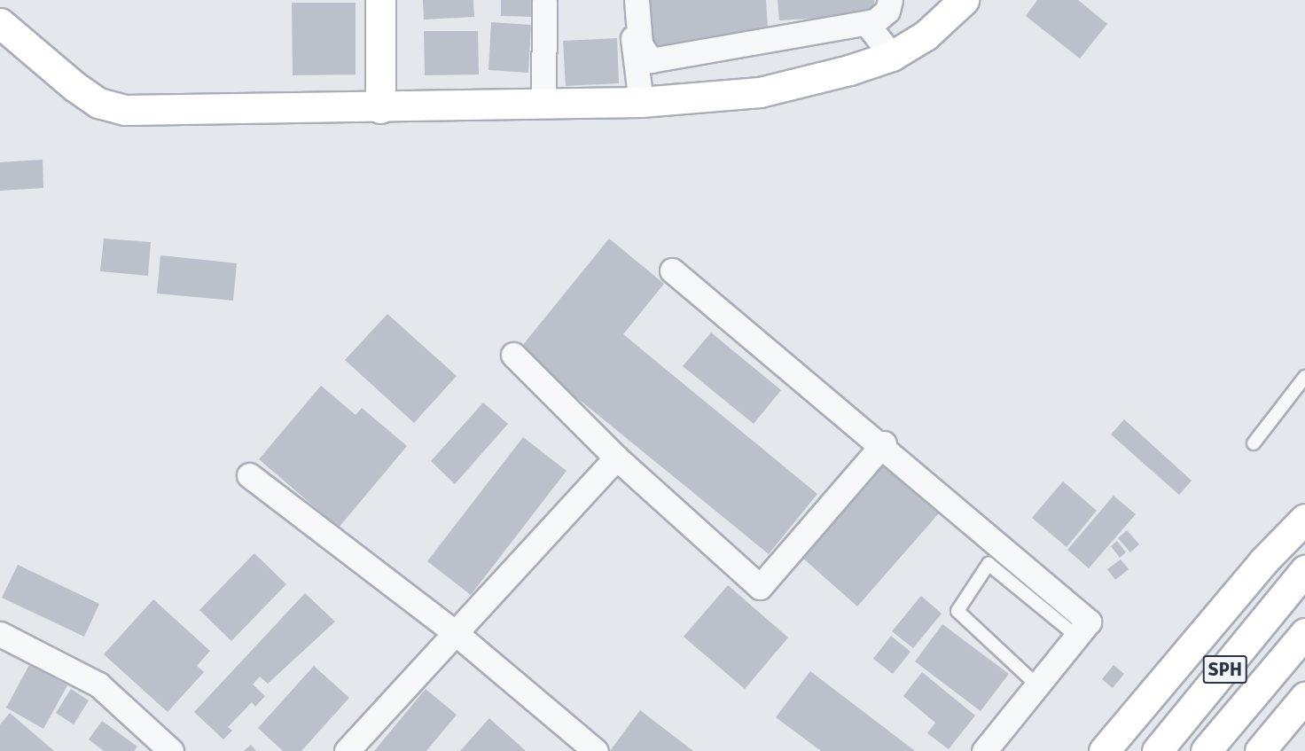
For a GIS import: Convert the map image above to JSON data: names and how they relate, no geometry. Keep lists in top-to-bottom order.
{
  "streets": {
    "main road": ["SPH"]
  }
}
